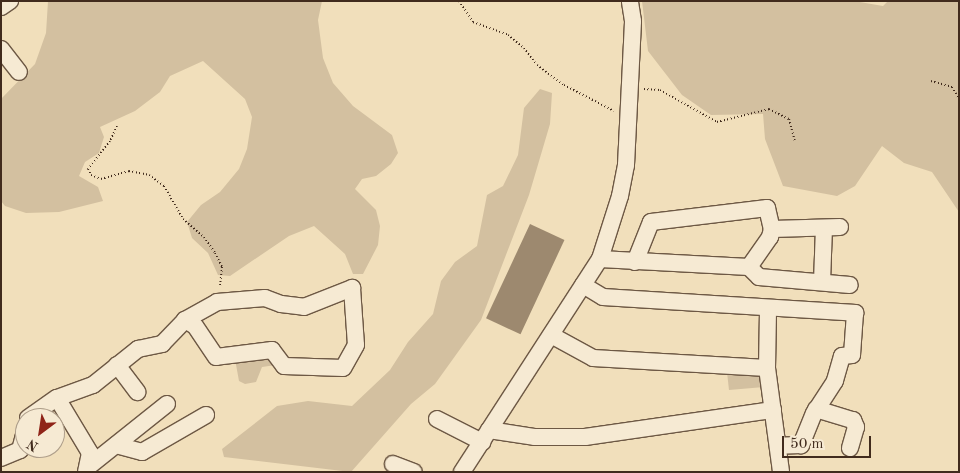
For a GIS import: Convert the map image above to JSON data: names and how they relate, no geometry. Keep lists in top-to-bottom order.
{
  "scale_bar": "50 m",
  "north": "bottom left"
}
